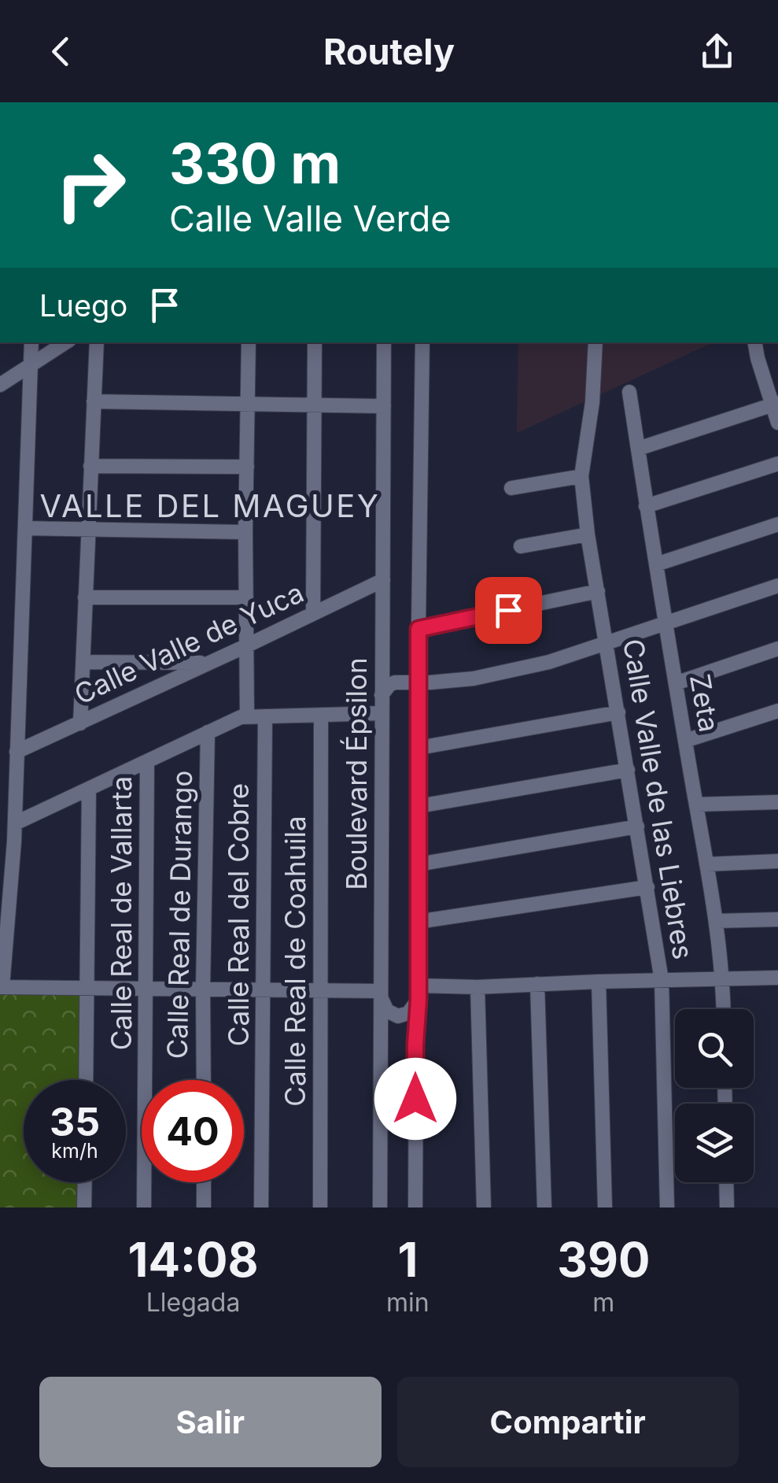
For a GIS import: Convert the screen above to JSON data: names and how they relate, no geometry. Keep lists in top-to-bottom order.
{
  "streets": {
    "street": [
      "Calle Valle de Yuca",
      "Zeta",
      "Boulevard Épsilon",
      "Calle Valle de las Liebres",
      "Calle Real de Vallarta",
      "Calle Real de Durango",
      "Calle Real del Cobre",
      "Calle Real de Coahuila"
    ]
  },
  "crossings": [
    ["Calle Valle de Yuca", "Boulevard Épsilon"]
  ],
  "districts": ["VALLE DEL MAGUEY"],
  "page": {
    "header": "Routely",
    "turn": ["330 m", "Calle Valle Verde"],
    "then": "Luego",
    "speed": "35 km/h",
    "limit": "40",
    "eta": [
      "14:08",
      "Llegada",
      "1",
      "min",
      "390",
      "m"
    ],
    "buttons": ["Salir", "Compartir"]
  }
}
